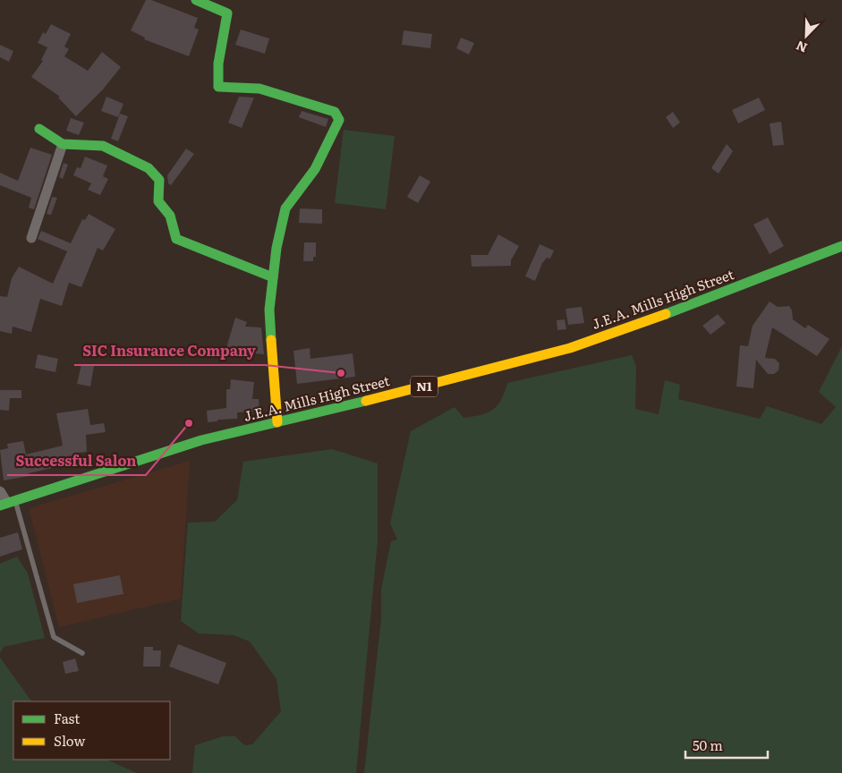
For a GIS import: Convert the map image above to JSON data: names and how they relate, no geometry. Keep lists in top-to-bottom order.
{
  "streets": {
    "main road": ["J.E.A. Mills High Street", "N1"]
  },
  "places": ["SIC Insurance Company", "Successful Salon"],
  "legend": ["Fast", "Slow"],
  "scale_bar": "50 m",
  "north": "bottom left"
}
